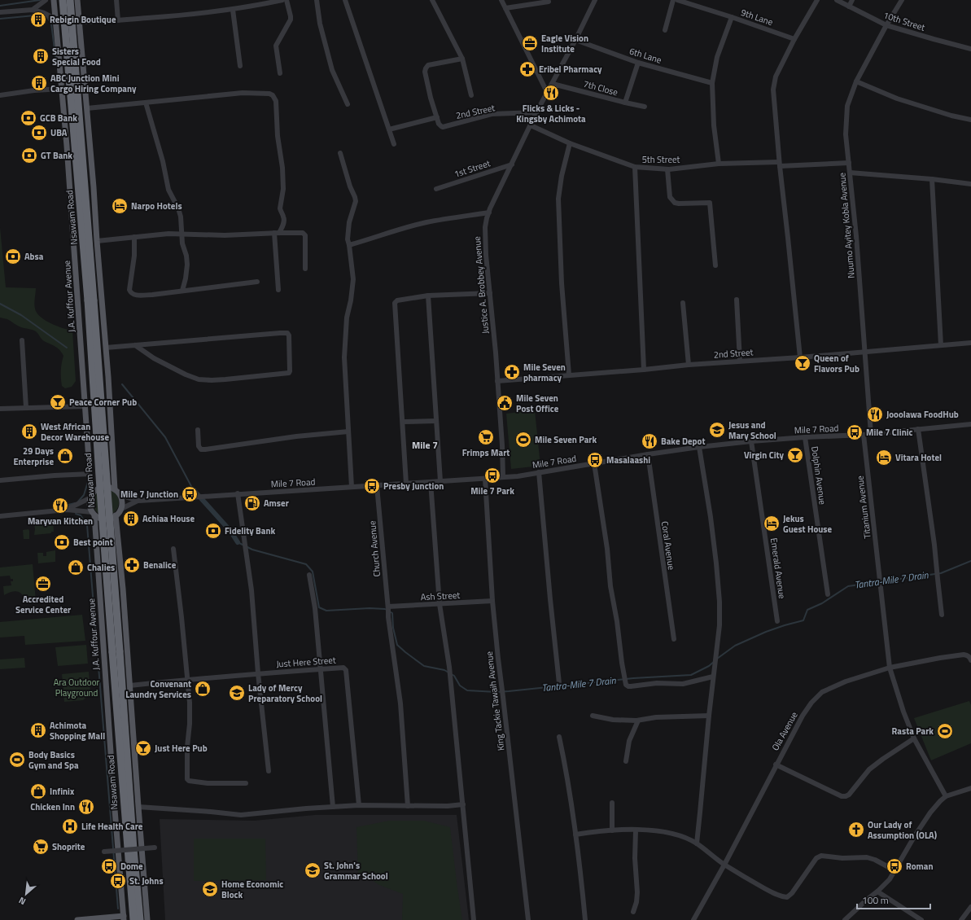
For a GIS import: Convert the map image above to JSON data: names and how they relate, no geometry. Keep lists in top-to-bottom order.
{
  "streets": {
    "highway": ["Nsawam Road"],
    "main road": ["J.A. Kuffour Avenue"],
    "street": [
      "9th Lane",
      "10th Street",
      "6th Lane",
      "7th Close",
      "2nd Street",
      "5th Street",
      "1st Street",
      "Nuumo Ayitey Kobla Avenue",
      "Justice A. Brobbey Avenue",
      "Mile 7 Road",
      "Dolphin Avenue",
      "Titanium Avenue",
      "Coral Avenue",
      "Church Avenue",
      "Emerald Avenue",
      "Ash Street",
      "Just Here Street",
      "King Tackie Tawaih Avenue",
      "Ola Avenue"
    ]
  },
  "crossings": [
    ["10th Street", "Nuumo Ayitey Kobla Avenue"],
    ["6th Lane", "Justice A. Brobbey Avenue"],
    ["7th Close", "Justice A. Brobbey Avenue"],
    ["2nd Street", "Nuumo Ayitey Kobla Avenue"],
    ["2nd Street", "Justice A. Brobbey Avenue"],
    ["5th Street", "Nuumo Ayitey Kobla Avenue"],
    ["5th Street", "Justice A. Brobbey Avenue"],
    ["1st Street", "Justice A. Brobbey Avenue"],
    ["Nuumo Ayitey Kobla Avenue", "Mile 7 Road"],
    ["Justice A. Brobbey Avenue", "Mile 7 Road"],
    ["Mile 7 Road", "Dolphin Avenue"],
    ["Mile 7 Road", "Titanium Avenue"],
    ["Mile 7 Road", "Coral Avenue"],
    ["Mile 7 Road", "Church Avenue"],
    ["Mile 7 Road", "Emerald Avenue"],
    ["Mile 7 Road", "King Tackie Tawaih Avenue"],
    ["Titanium Avenue", "Ola Avenue"],
    ["Church Avenue", "Ash Street"],
    ["Ash Street", "King Tackie Tawaih Avenue"]
  ],
  "districts": ["Mile 7"],
  "water": ["Tantra-Mile 7 Drain"],
  "parks": ["Ara Outdoor Playground"],
  "places": {
    "building": [
      "Rebigin Boutique",
      "Sisters Special Food",
      "ABC Junction Mini Cargo Hiring Company",
      "West African Decor Warehouse",
      "Achiaa House",
      "Achimota Shopping Mall"
    ],
    "office": ["Eagle Vision Institute", "Accredited Service Center"],
    "pharmacy": ["Eribel Pharmacy", "Mile Seven pharmacy", "Benalice"],
    "restaurant": [
      "Flicks & Licks - Kingsby Achimota",
      "Jooolawa FoodHub",
      "Bake Depot",
      "Maryvan Kitchen",
      "Chicken Inn"
    ],
    "bank": [
      "GCB Bank",
      "UBA",
      "GT Bank",
      "Absa",
      "Fidelity Bank",
      "Best point"
    ],
    "hotel": ["Narpo Hotels", "Vitara Hotel", "Jekus Guest House"],
    "bar": [
      "Queen of Flavors Pub",
      "Peace Corner Pub",
      "Virgin City",
      "Just Here Pub"
    ],
    "public building": ["Mile Seven Post Office"],
    "school or university": [
      "Jesus and Mary School",
      "Lady of Mercy Preparatory School",
      "St. John's Grammar School",
      "Home Economic Block"
    ],
    "bus stop": [
      "Mile 7 Clinic",
      "Masalaashi",
      "Mile 7 Park",
      "Presby Junction",
      "Mile 7 Junction",
      "Dome",
      "Roman",
      "St. Johns"
    ],
    "supermarket": ["Frimps Mart", "Shoprite"],
    "sports": ["Mile Seven Park", "Rasta Park", "Body Basics Gym and Spa"],
    "shop": [
      "29 Days Enterprise",
      "Chalies",
      "Convenant Laundry Services",
      "Infinix"
    ],
    "fuel station": ["Amser"],
    "hospital": ["Life Health Care"],
    "church": ["Our Lady of Assumption (OLA)"]
  },
  "scale_bar": "100 m",
  "north": "bottom left"
}
